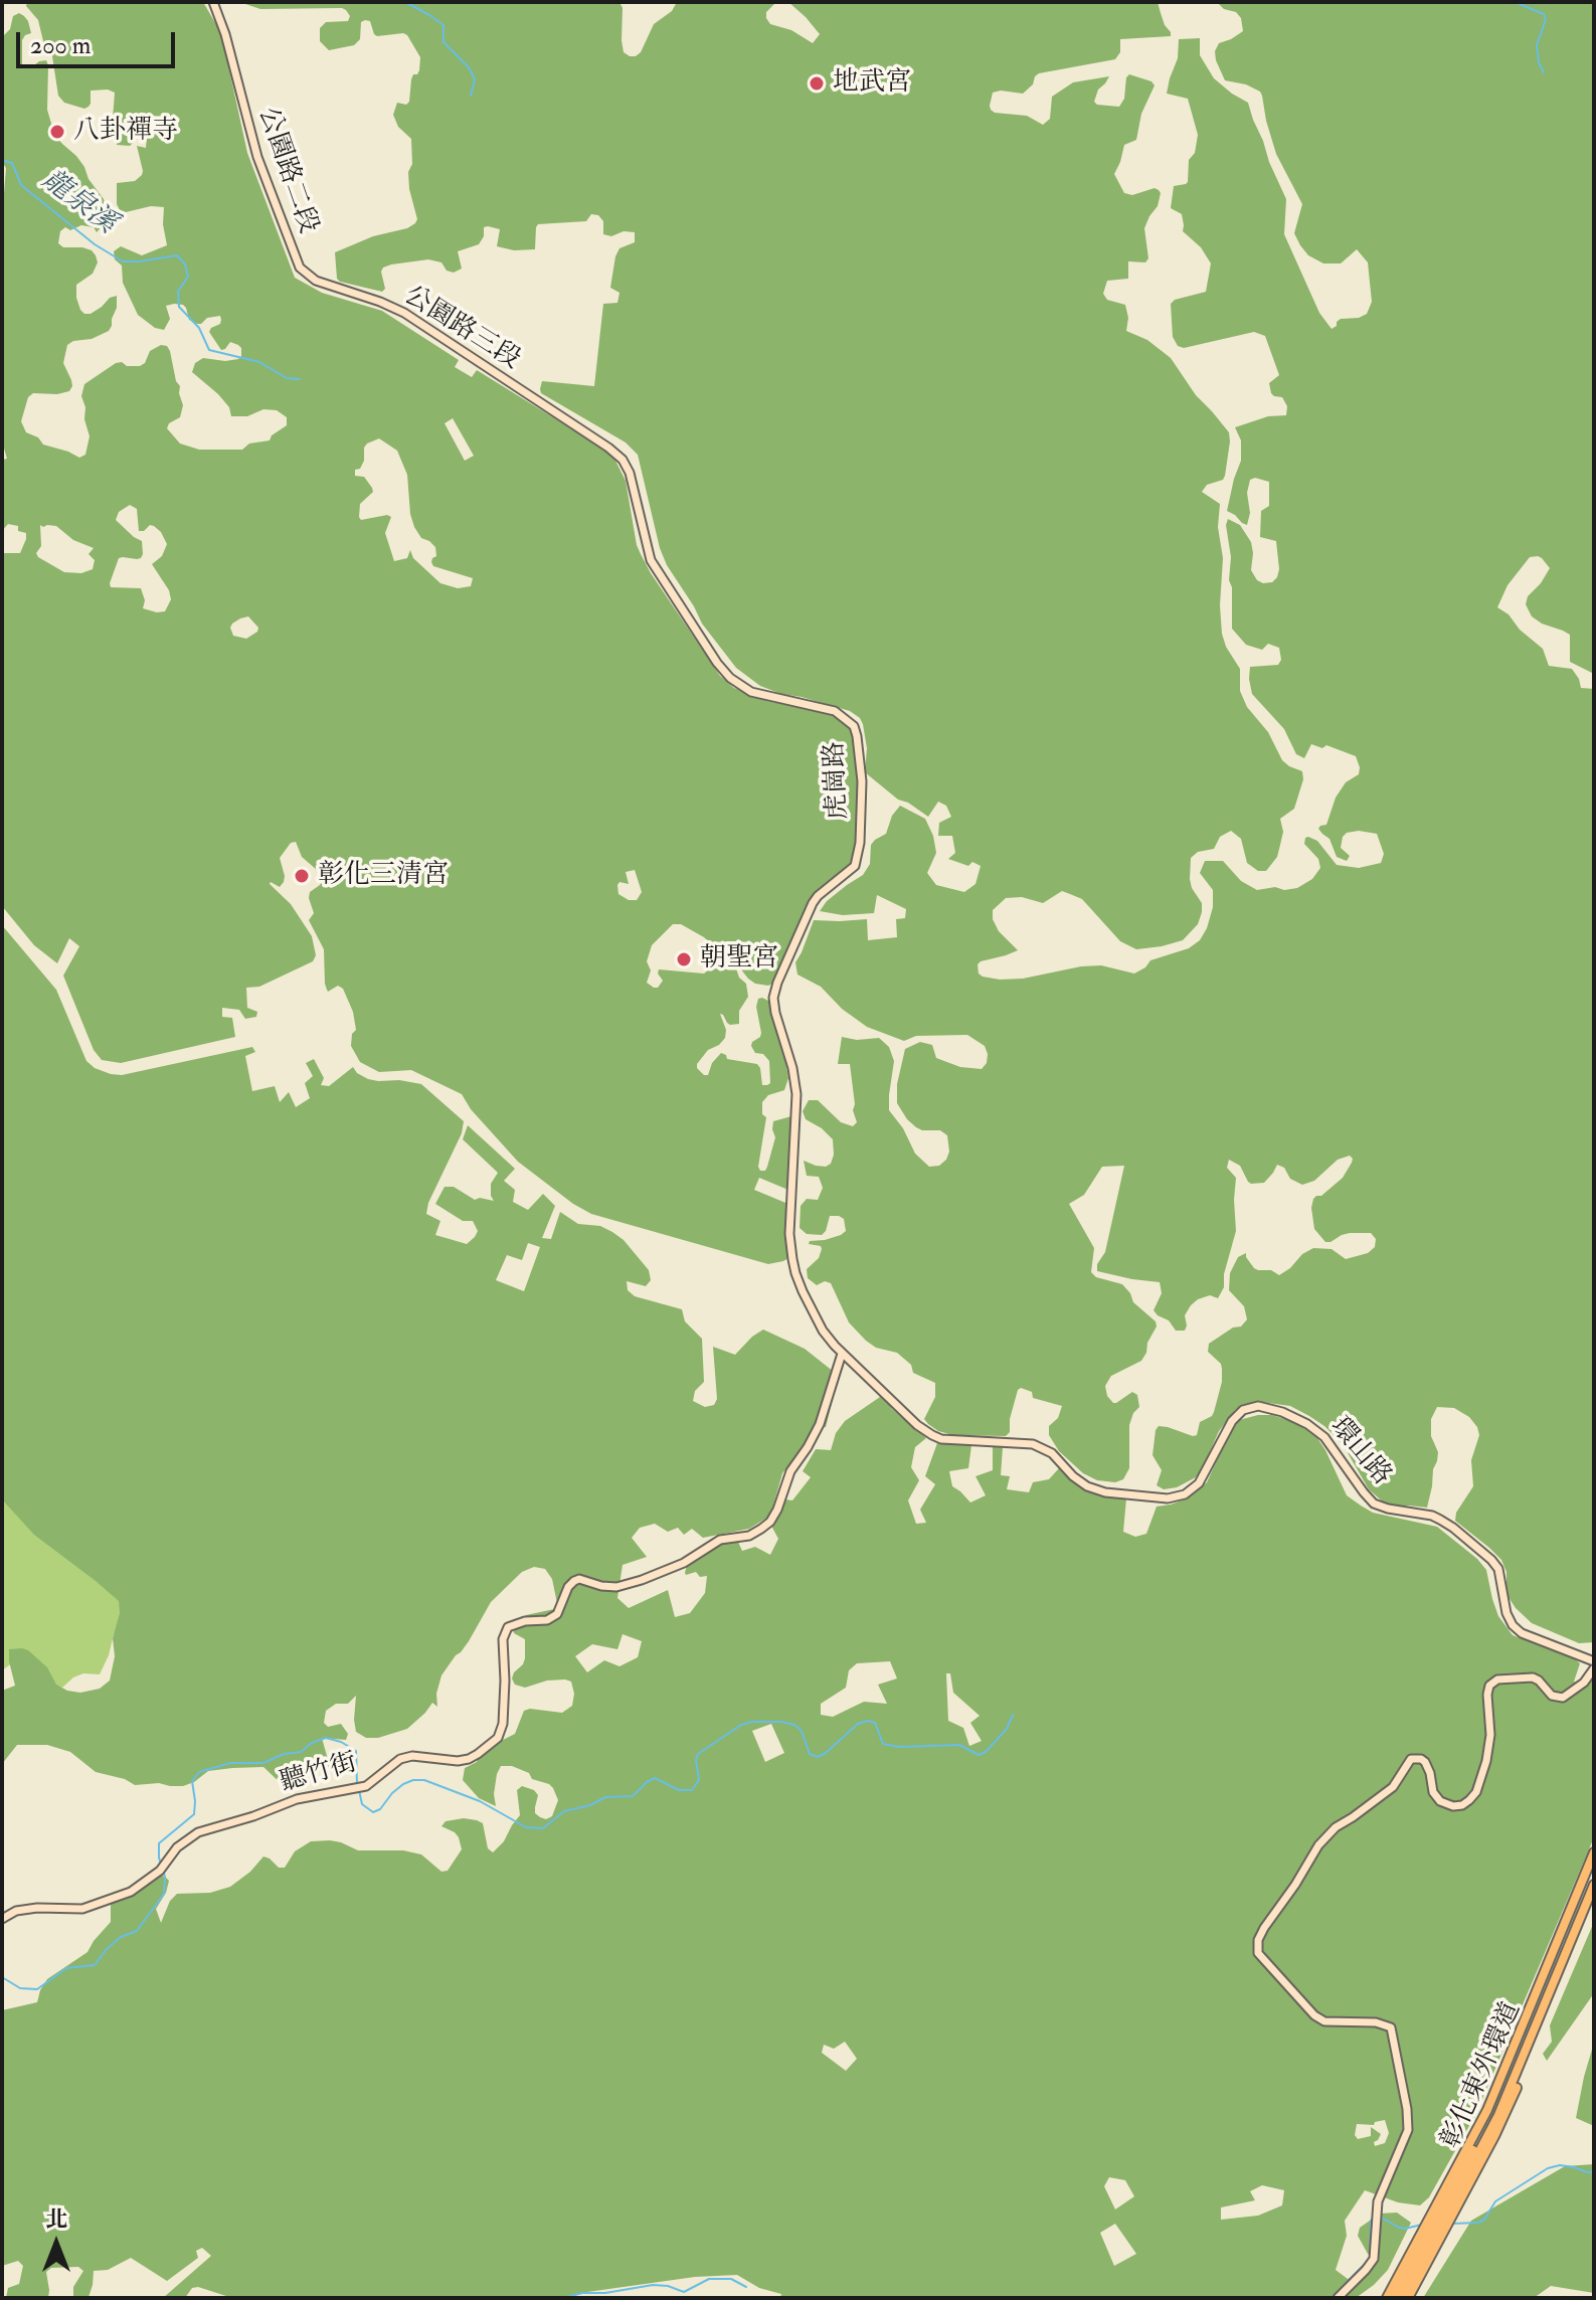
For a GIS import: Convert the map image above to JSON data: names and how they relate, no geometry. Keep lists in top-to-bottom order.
{
  "streets": {
    "main road": [
      "公園路二段",
      "公園路三段",
      "虎崗路",
      "環山路",
      "聽竹街",
      "彰化東外環道"
    ]
  },
  "crossings": [
    ["公園路二段", "公園路三段"],
    ["公園路三段", "虎崗路"],
    ["虎崗路", "環山路"],
    ["環山路", "聽竹街"]
  ],
  "water": ["龍泉溪"],
  "places": [
    "地武宮",
    "八卦禪寺",
    "彰化三清宮",
    "朝聖宮"
  ],
  "scale_bar": "200 m",
  "north": "top"
}
